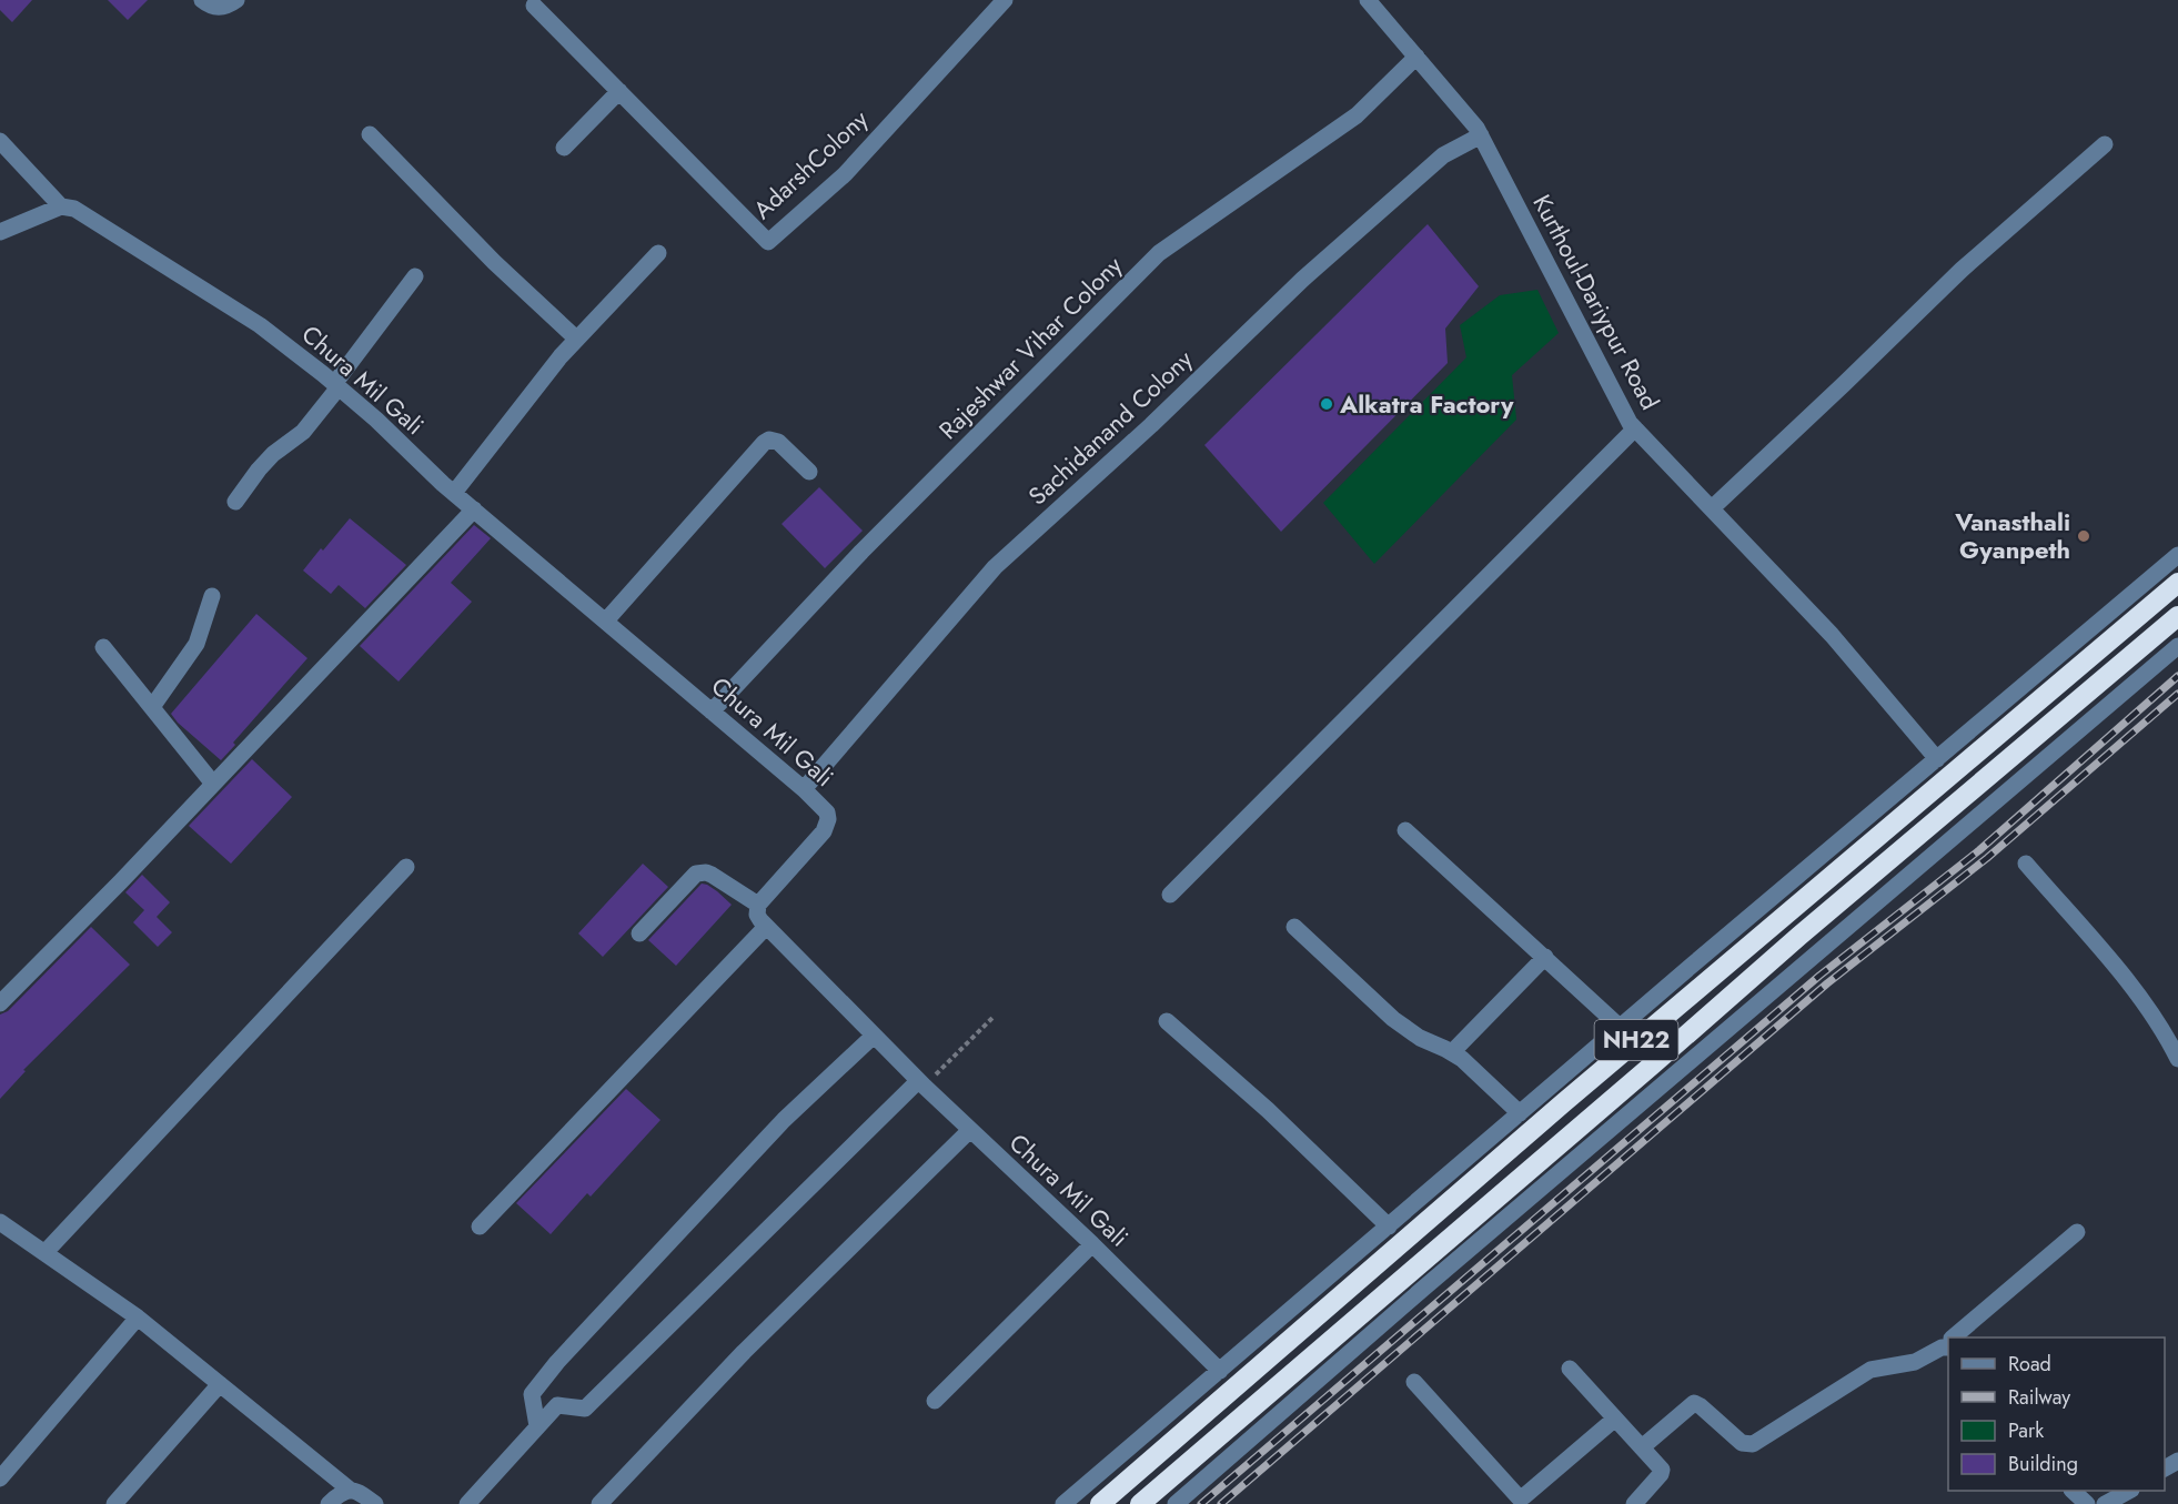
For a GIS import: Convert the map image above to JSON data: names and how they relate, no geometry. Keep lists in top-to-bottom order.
{
  "streets": {
    "highway": ["NH22"],
    "street": [
      "AdarshColony",
      "Kurthoul-Dariypur Road",
      "Rajeshwar Vihar Colony",
      "Chura Mil Gali",
      "Sachidanand Colony"
    ]
  },
  "crossings": [
    ["Kurthoul-Dariypur Road", "Rajeshwar Vihar Colony"],
    ["Kurthoul-Dariypur Road", "Sachidanand Colony"],
    ["Rajeshwar Vihar Colony", "Chura Mil Gali"],
    ["Chura Mil Gali", "Sachidanand Colony"]
  ],
  "places": ["Alkatra Factory", "Vanasthali Gyanpeth"],
  "legend": [
    "Road",
    "Railway",
    "Park",
    "Building"
  ]
}
